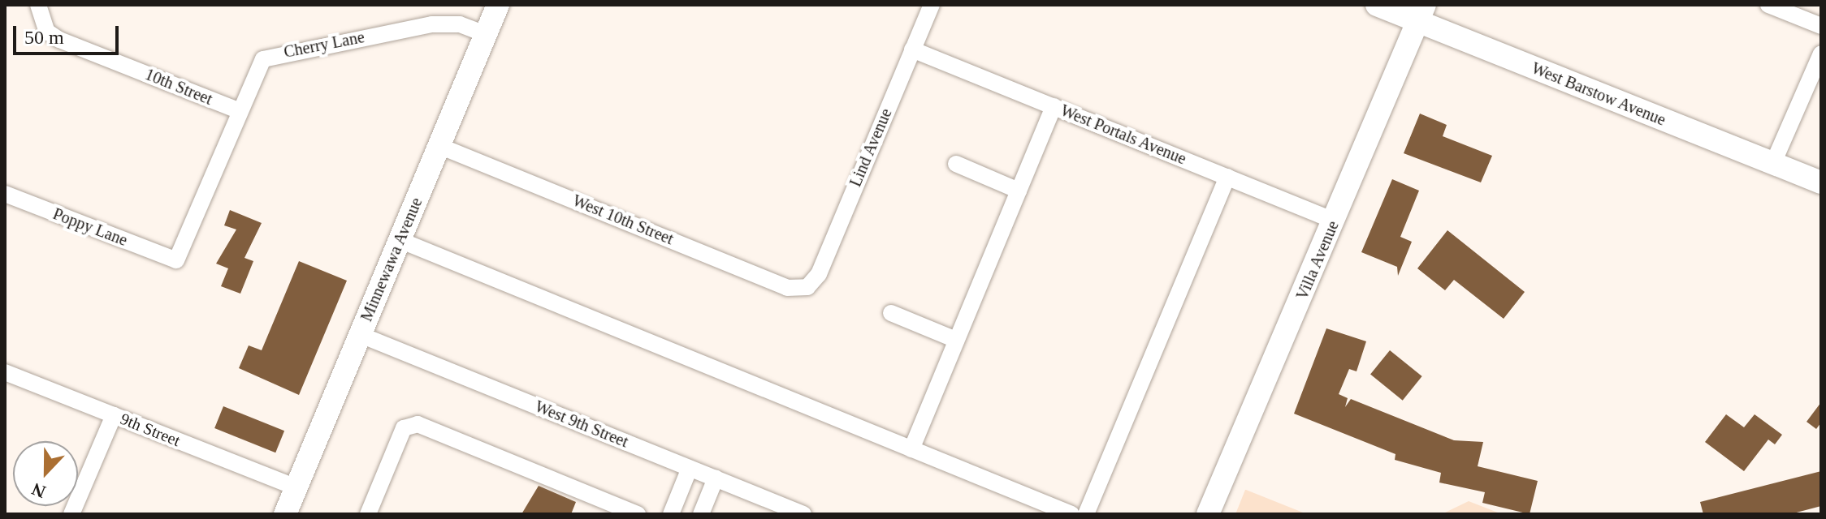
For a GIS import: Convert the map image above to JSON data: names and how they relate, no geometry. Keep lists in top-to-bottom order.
{
  "streets": {
    "main road": ["West Barstow Avenue", "Minnewawa Avenue", "Villa Avenue"],
    "street": [
      "Cherry Lane",
      "10th Street",
      "West Portals Avenue",
      "Lind Avenue",
      "West 10th Street",
      "Poppy Lane",
      "West 9th Street",
      "9th Street"
    ]
  },
  "crossings": [
    ["Cherry Lane", "10th Street"],
    ["Cherry Lane", "Poppy Lane"],
    ["Cherry Lane", "Minnewawa Avenue"],
    ["West Barstow Avenue", "Villa Avenue"],
    ["West Portals Avenue", "Lind Avenue"],
    ["West Portals Avenue", "Villa Avenue"],
    ["Lind Avenue", "West 10th Street"],
    ["West 10th Street", "Minnewawa Avenue"],
    ["Minnewawa Avenue", "West 9th Street"],
    ["Minnewawa Avenue", "9th Street"]
  ],
  "scale_bar": "50 m",
  "north": "bottom"
}
